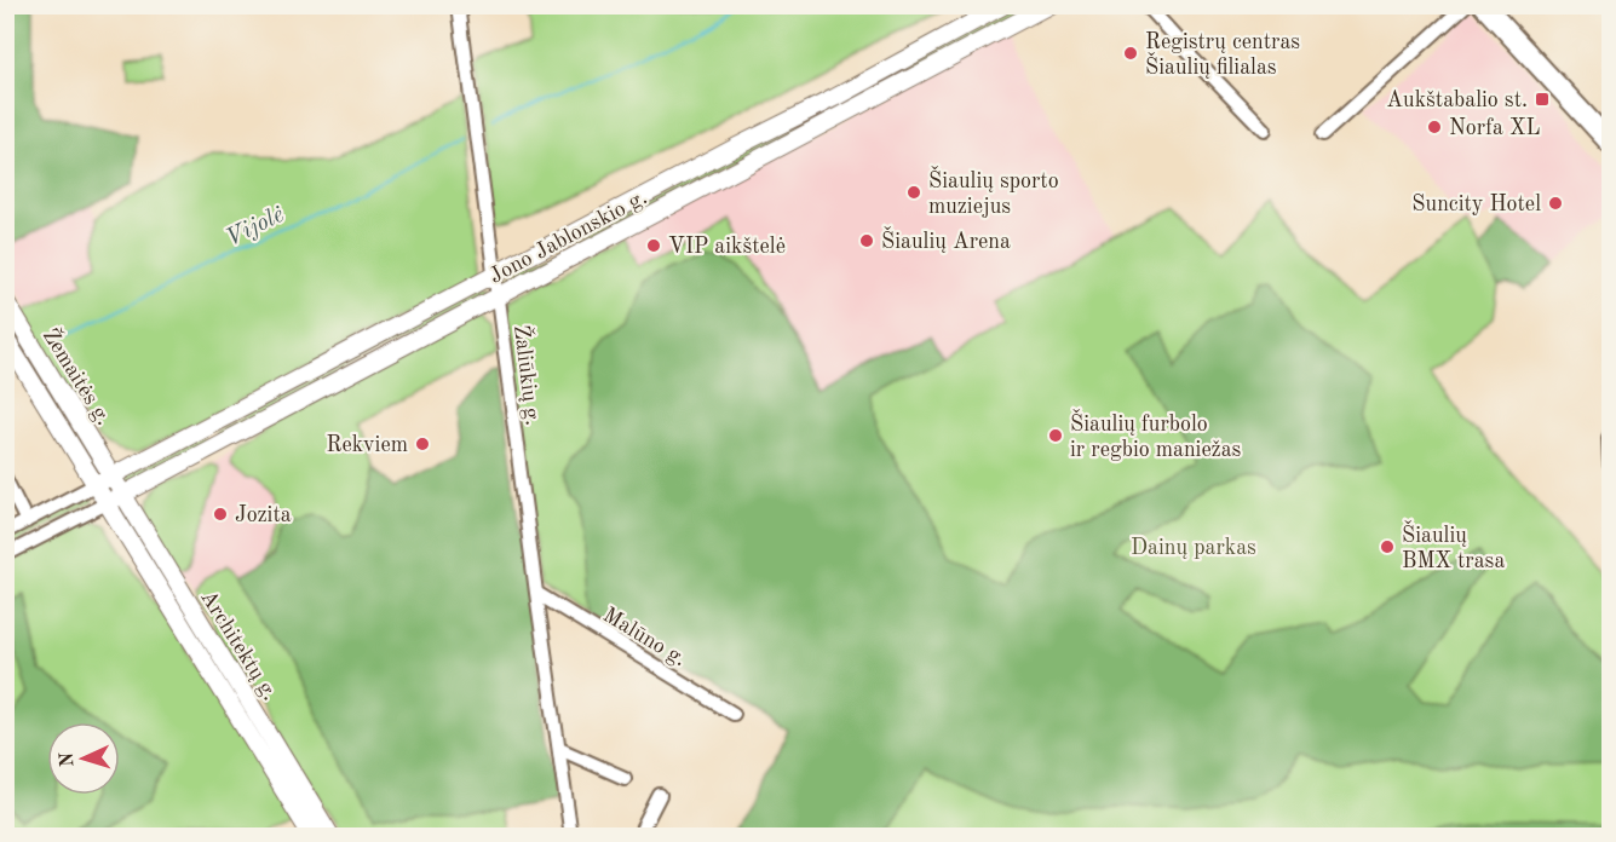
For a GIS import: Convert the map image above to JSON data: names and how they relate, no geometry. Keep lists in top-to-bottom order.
{
  "streets": {
    "main road": ["Jono Jablonskio g.", "Žemaitės g.", "Architektų g."],
    "street": ["Žaliūkių g.", "Malūno g."]
  },
  "crossings": [
    ["Jono Jablonskio g.", "Žaliūkių g."],
    ["Jono Jablonskio g.", "Žemaitės g."],
    ["Jono Jablonskio g.", "Architektų g."],
    ["Žaliūkių g.", "Malūno g."],
    ["Žemaitės g.", "Architektų g."]
  ],
  "water": ["Vijolė"],
  "parks": ["Dainų parkas"],
  "places": {
    "other": [
      "Registrų centras Šiaulių filialas",
      "Norfa XL",
      "Šiaulių sporto muziejus",
      "Suncity Hotel",
      "Šiaulių Arena",
      "VIP aikštelė",
      "Šiaulių furbolo ir regbio maniežas",
      "Rekviem",
      "Jozita",
      "Šiaulių BMX trasa"
    ],
    "transit": ["Aukštabalio st."]
  },
  "north": "left"
}
